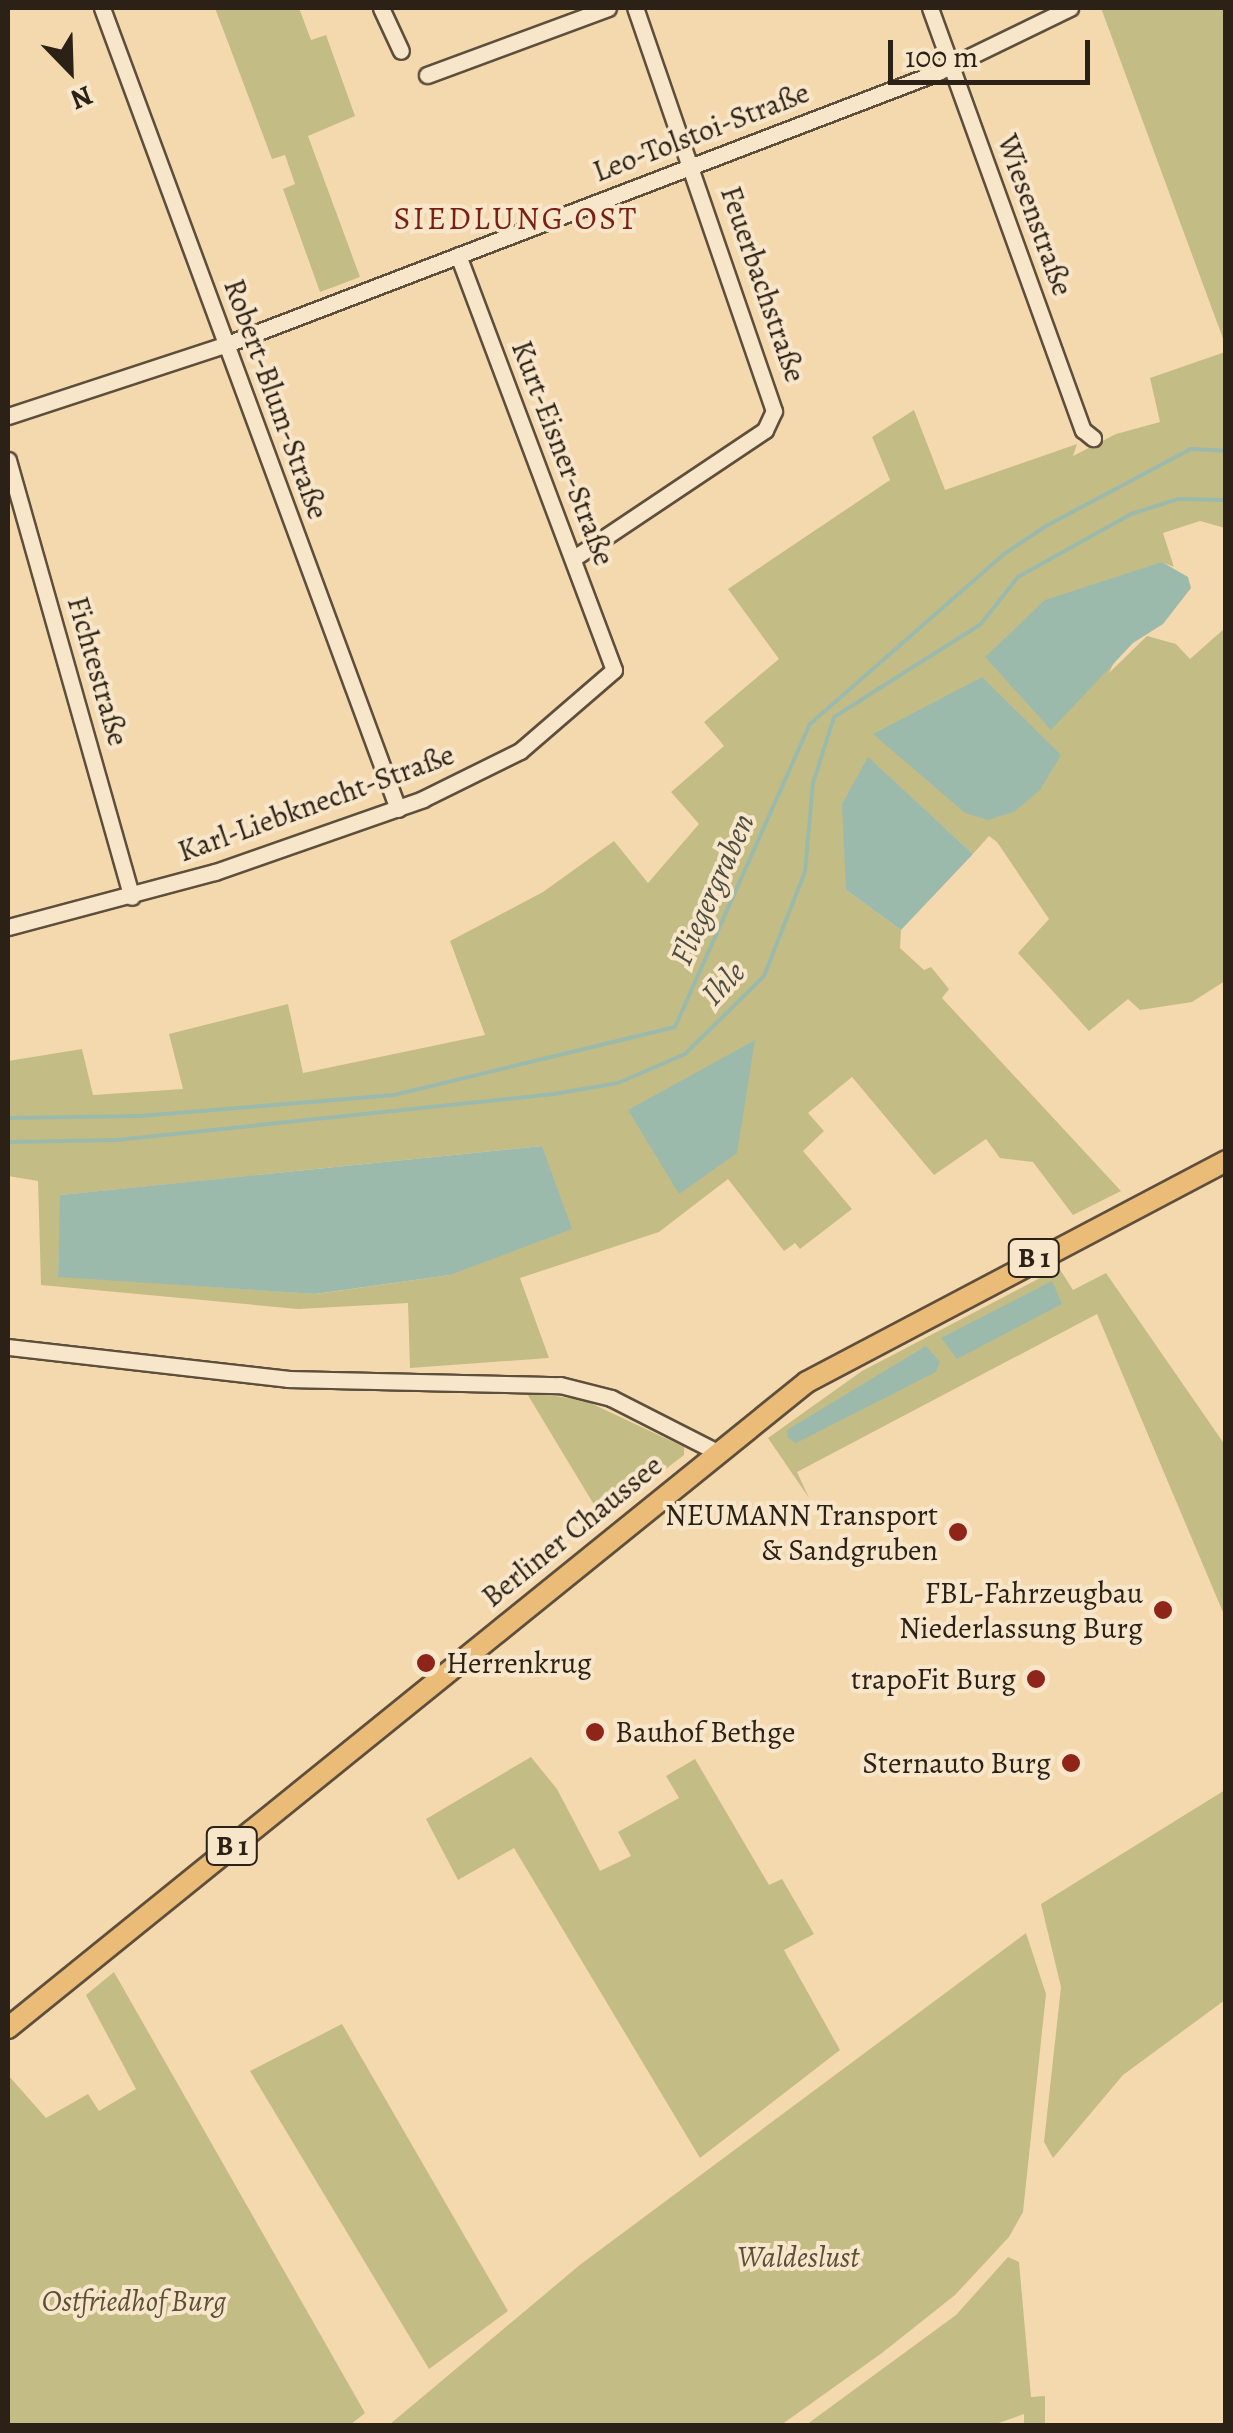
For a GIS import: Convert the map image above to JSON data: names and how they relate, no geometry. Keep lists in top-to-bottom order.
{
  "streets": {
    "main road": ["B 1", "Berliner Chaussee"],
    "street": [
      "Leo-Tolstoi-Straße",
      "Wiesenstraße",
      "Feuerbachstraße",
      "Robert-Blum-Straße",
      "Kurt-Eisner-Straße",
      "Fichtestraße",
      "Karl-Liebknecht-Straße"
    ]
  },
  "crossings": [
    ["Leo-Tolstoi-Straße", "Wiesenstraße"],
    ["Leo-Tolstoi-Straße", "Feuerbachstraße"],
    ["Leo-Tolstoi-Straße", "Robert-Blum-Straße"],
    ["Leo-Tolstoi-Straße", "Kurt-Eisner-Straße"],
    ["Feuerbachstraße", "Kurt-Eisner-Straße"],
    ["Robert-Blum-Straße", "Karl-Liebknecht-Straße"],
    ["Kurt-Eisner-Straße", "Karl-Liebknecht-Straße"],
    ["Fichtestraße", "Karl-Liebknecht-Straße"]
  ],
  "districts": ["SIEDLUNG OST"],
  "water": ["Fliegergraben", "Ihle"],
  "parks": ["Waldeslust", "Ostfriedhof Burg"],
  "places": [
    "NEUMANN Transport & Sandgruben",
    "FBL-Fahrzeugbau Niederlassung Burg",
    "Herrenkrug",
    "trapoFit Burg",
    "Bauhof Bethge",
    "Sternauto Burg"
  ],
  "scale_bar": "100 m",
  "north": "bottom right"
}
